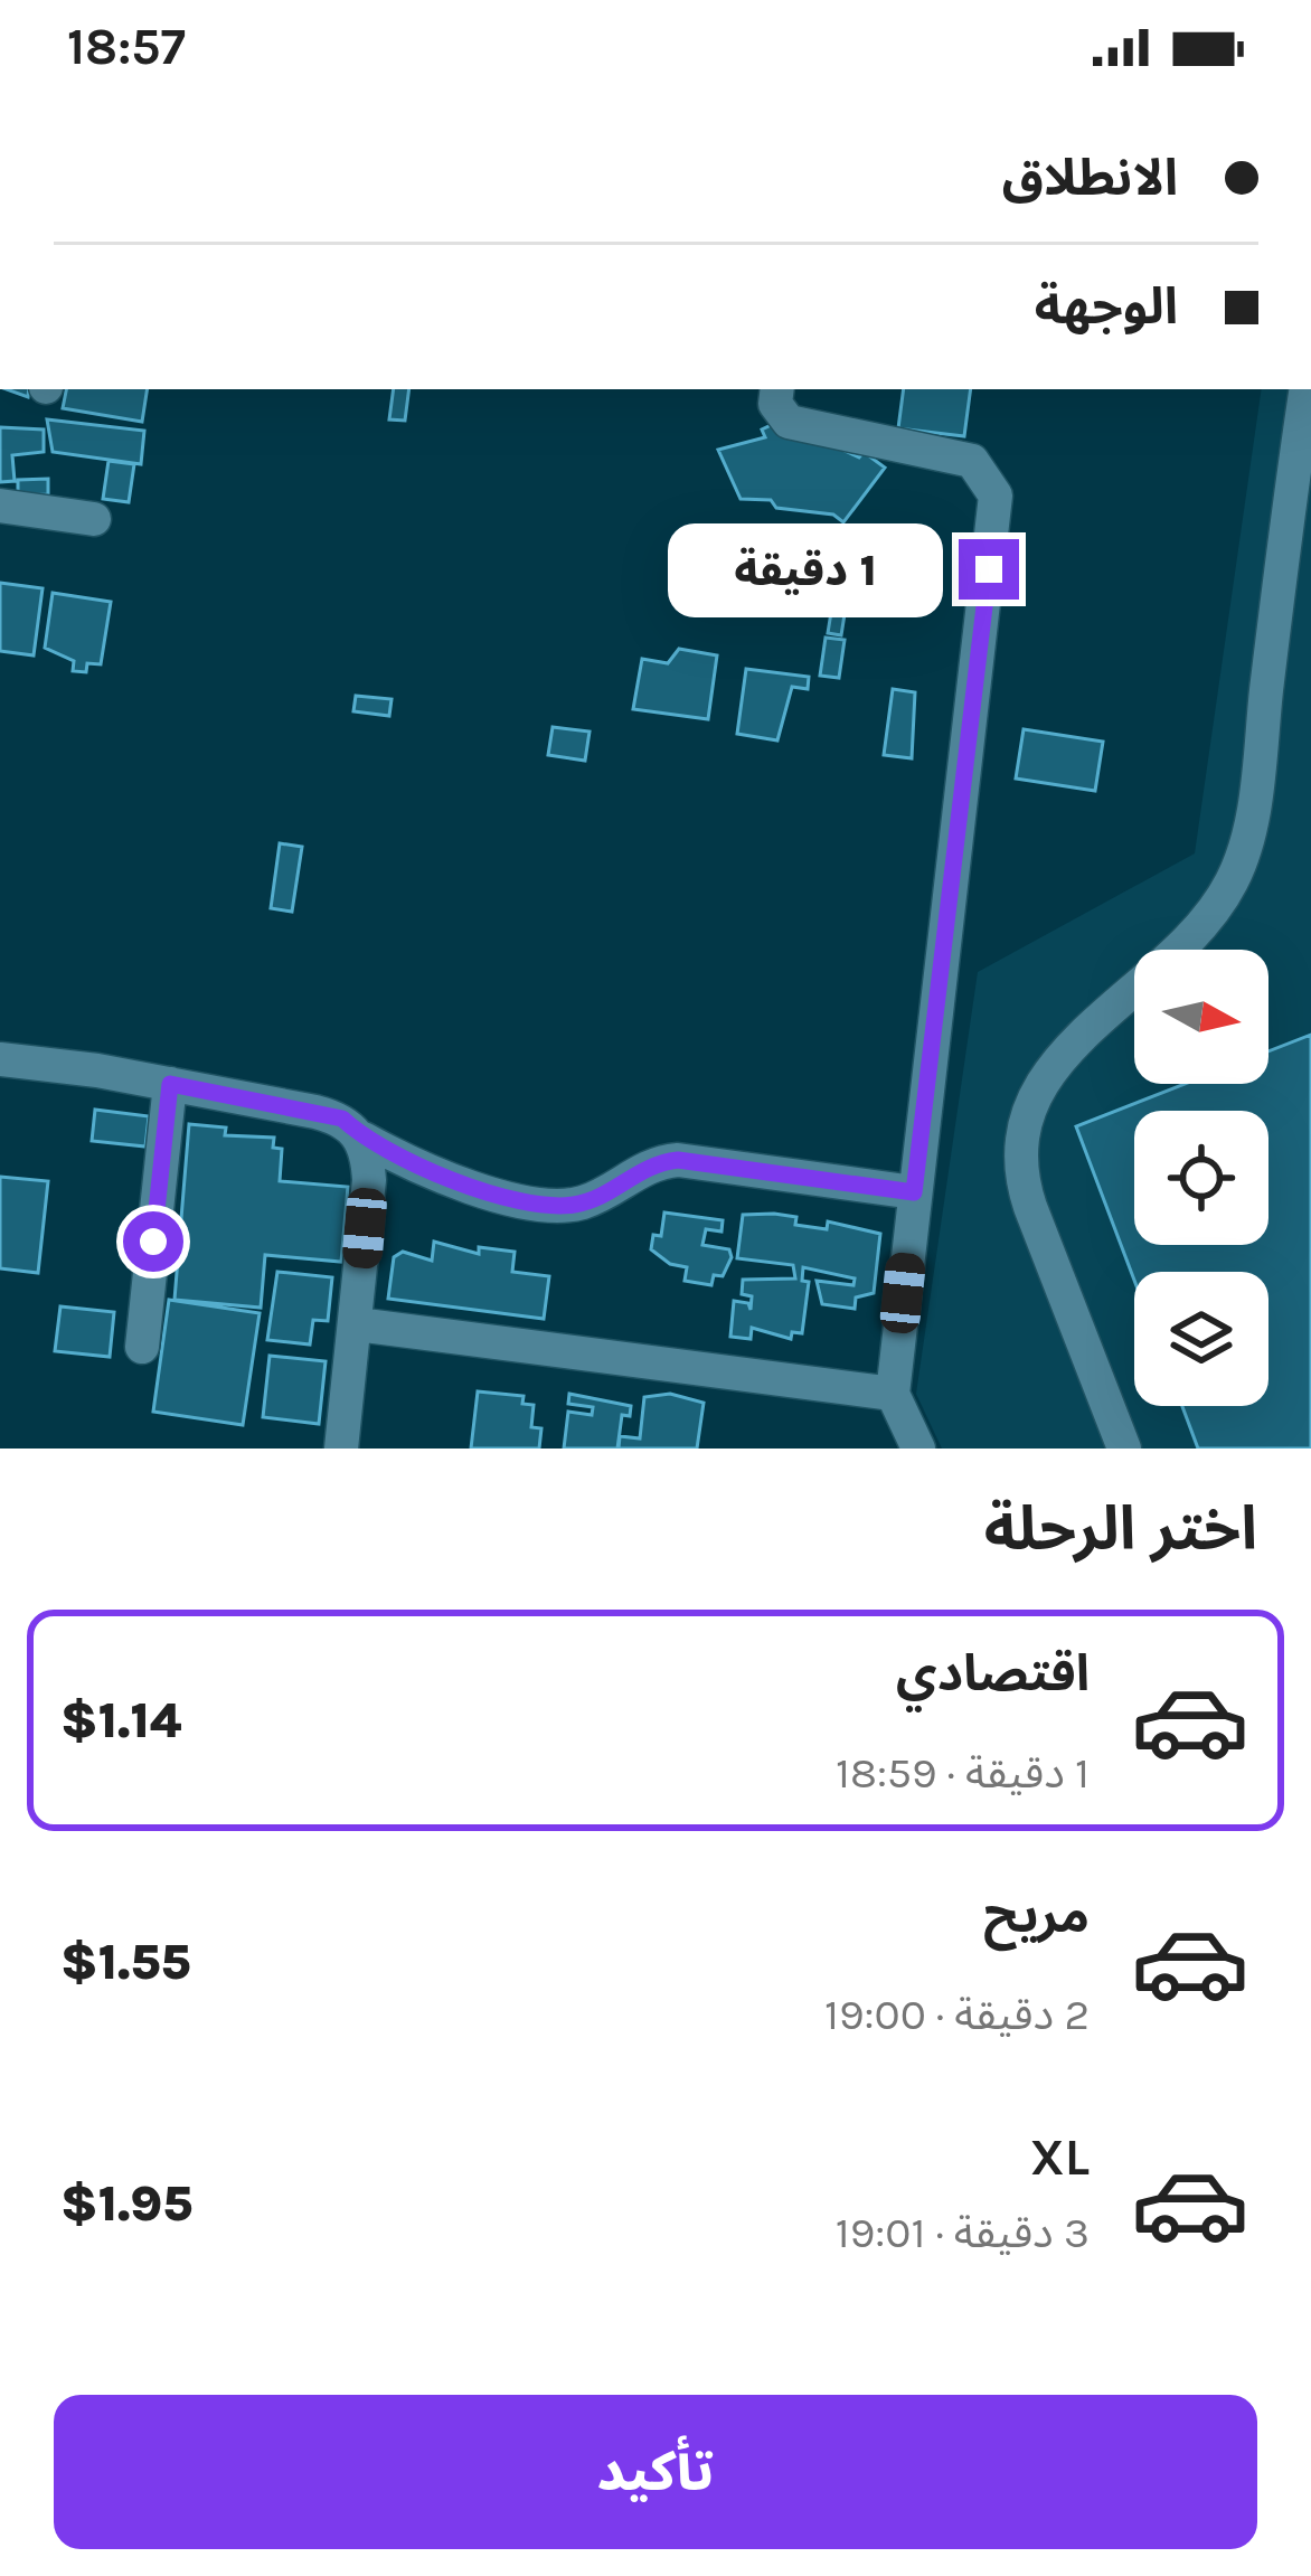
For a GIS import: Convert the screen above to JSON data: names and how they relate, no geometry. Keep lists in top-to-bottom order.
{
  "north": "right",
  "page": {
    "status": "18:57",
    "banner": ["الانطلاق", "الوجهة"],
    "bubble": "1 دقيقة",
    "heading": "اختر الرحلة",
    "list": [
      {
        "name": "اقتصادي",
        "note": "1 دقيقة · 18:59",
        "value": "$1.14"
      },
      {
        "name": "مريح",
        "note": "2 دقيقة · 19:00",
        "value": "$1.55"
      },
      {
        "name": "XL",
        "note": "3 دقيقة · 19:01",
        "value": "$1.95"
      }
    ],
    "buttons": "تأكيد"
  }
}
